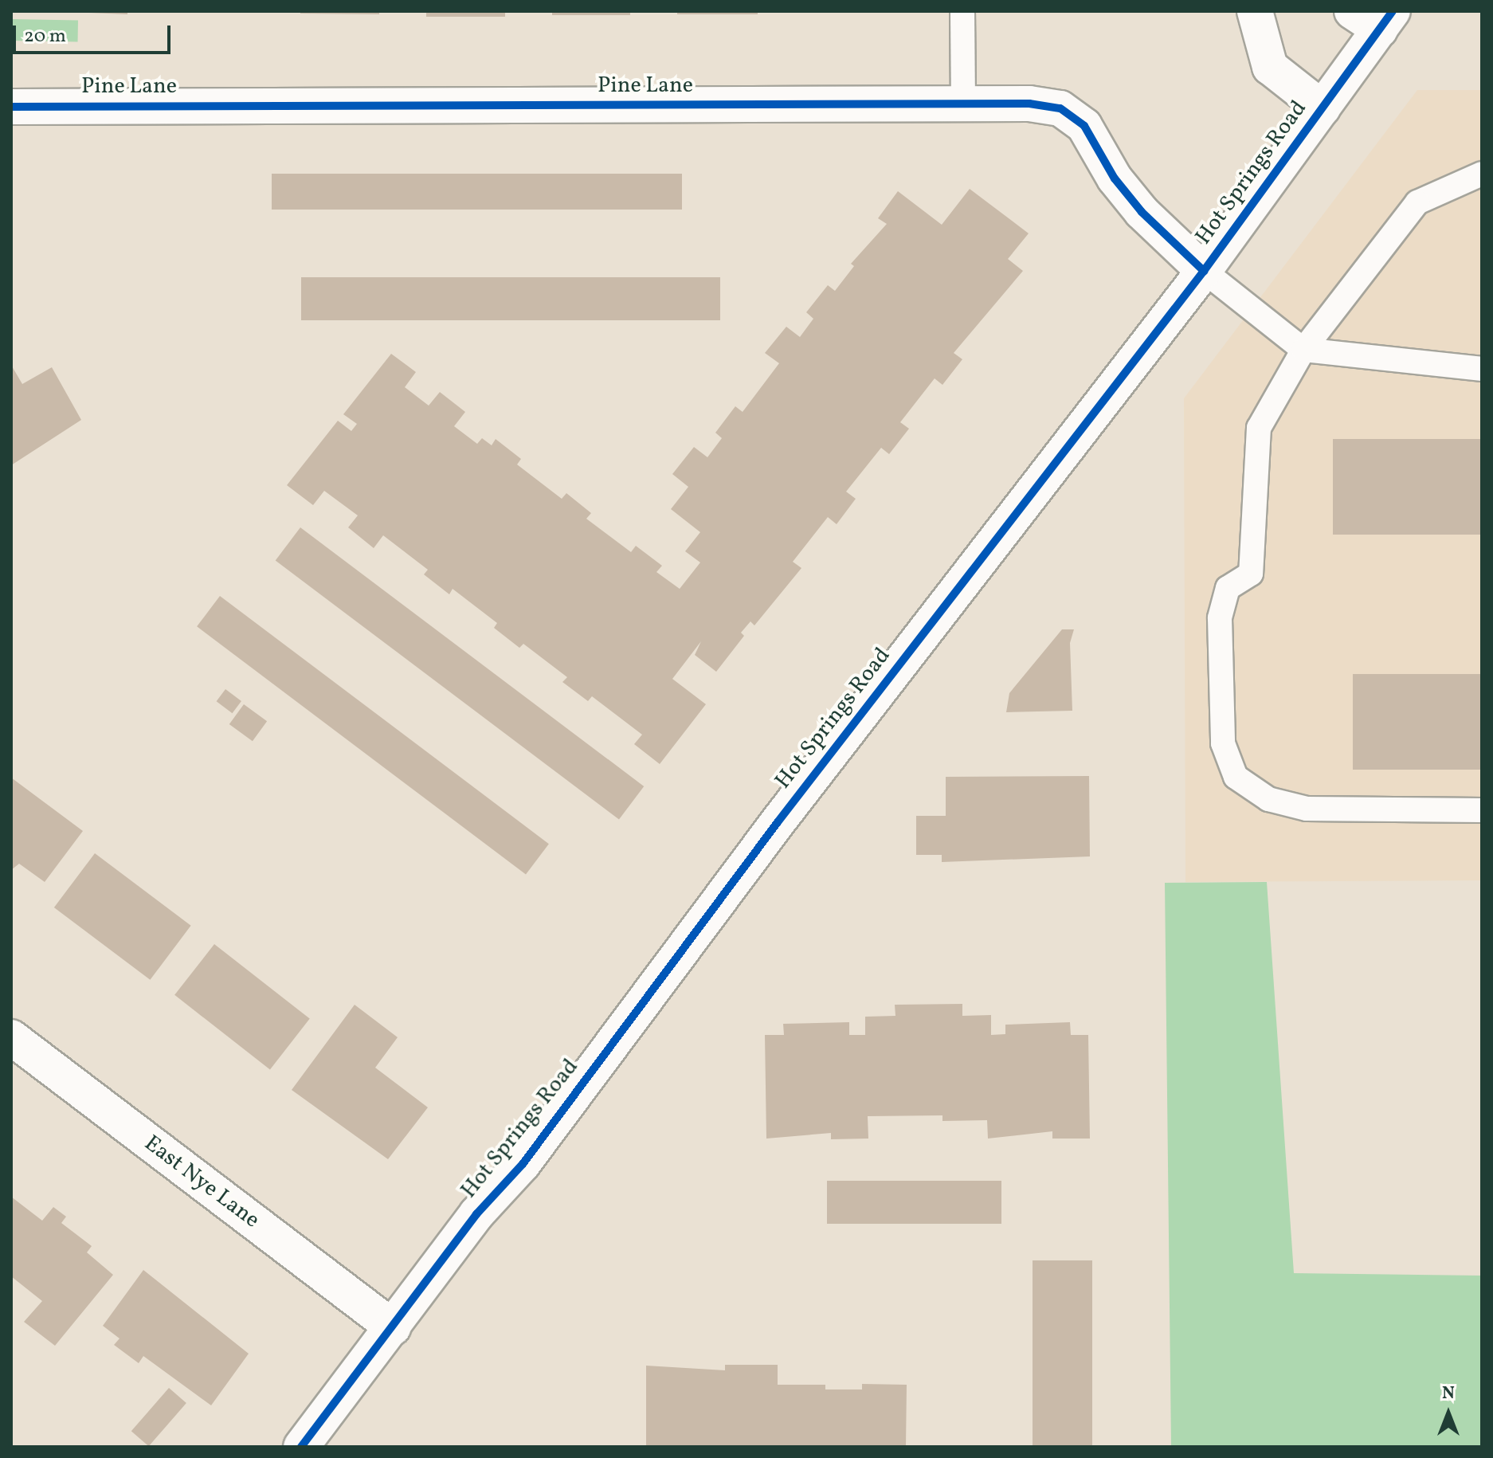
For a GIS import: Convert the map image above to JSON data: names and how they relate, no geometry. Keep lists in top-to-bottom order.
{
  "streets": {
    "street": ["Pine Lane", "Hot Springs Road", "East Nye Lane"]
  },
  "crossings": [
    ["Pine Lane", "Hot Springs Road"],
    ["Hot Springs Road", "East Nye Lane"]
  ],
  "scale_bar": "20 m",
  "north": "top"
}
